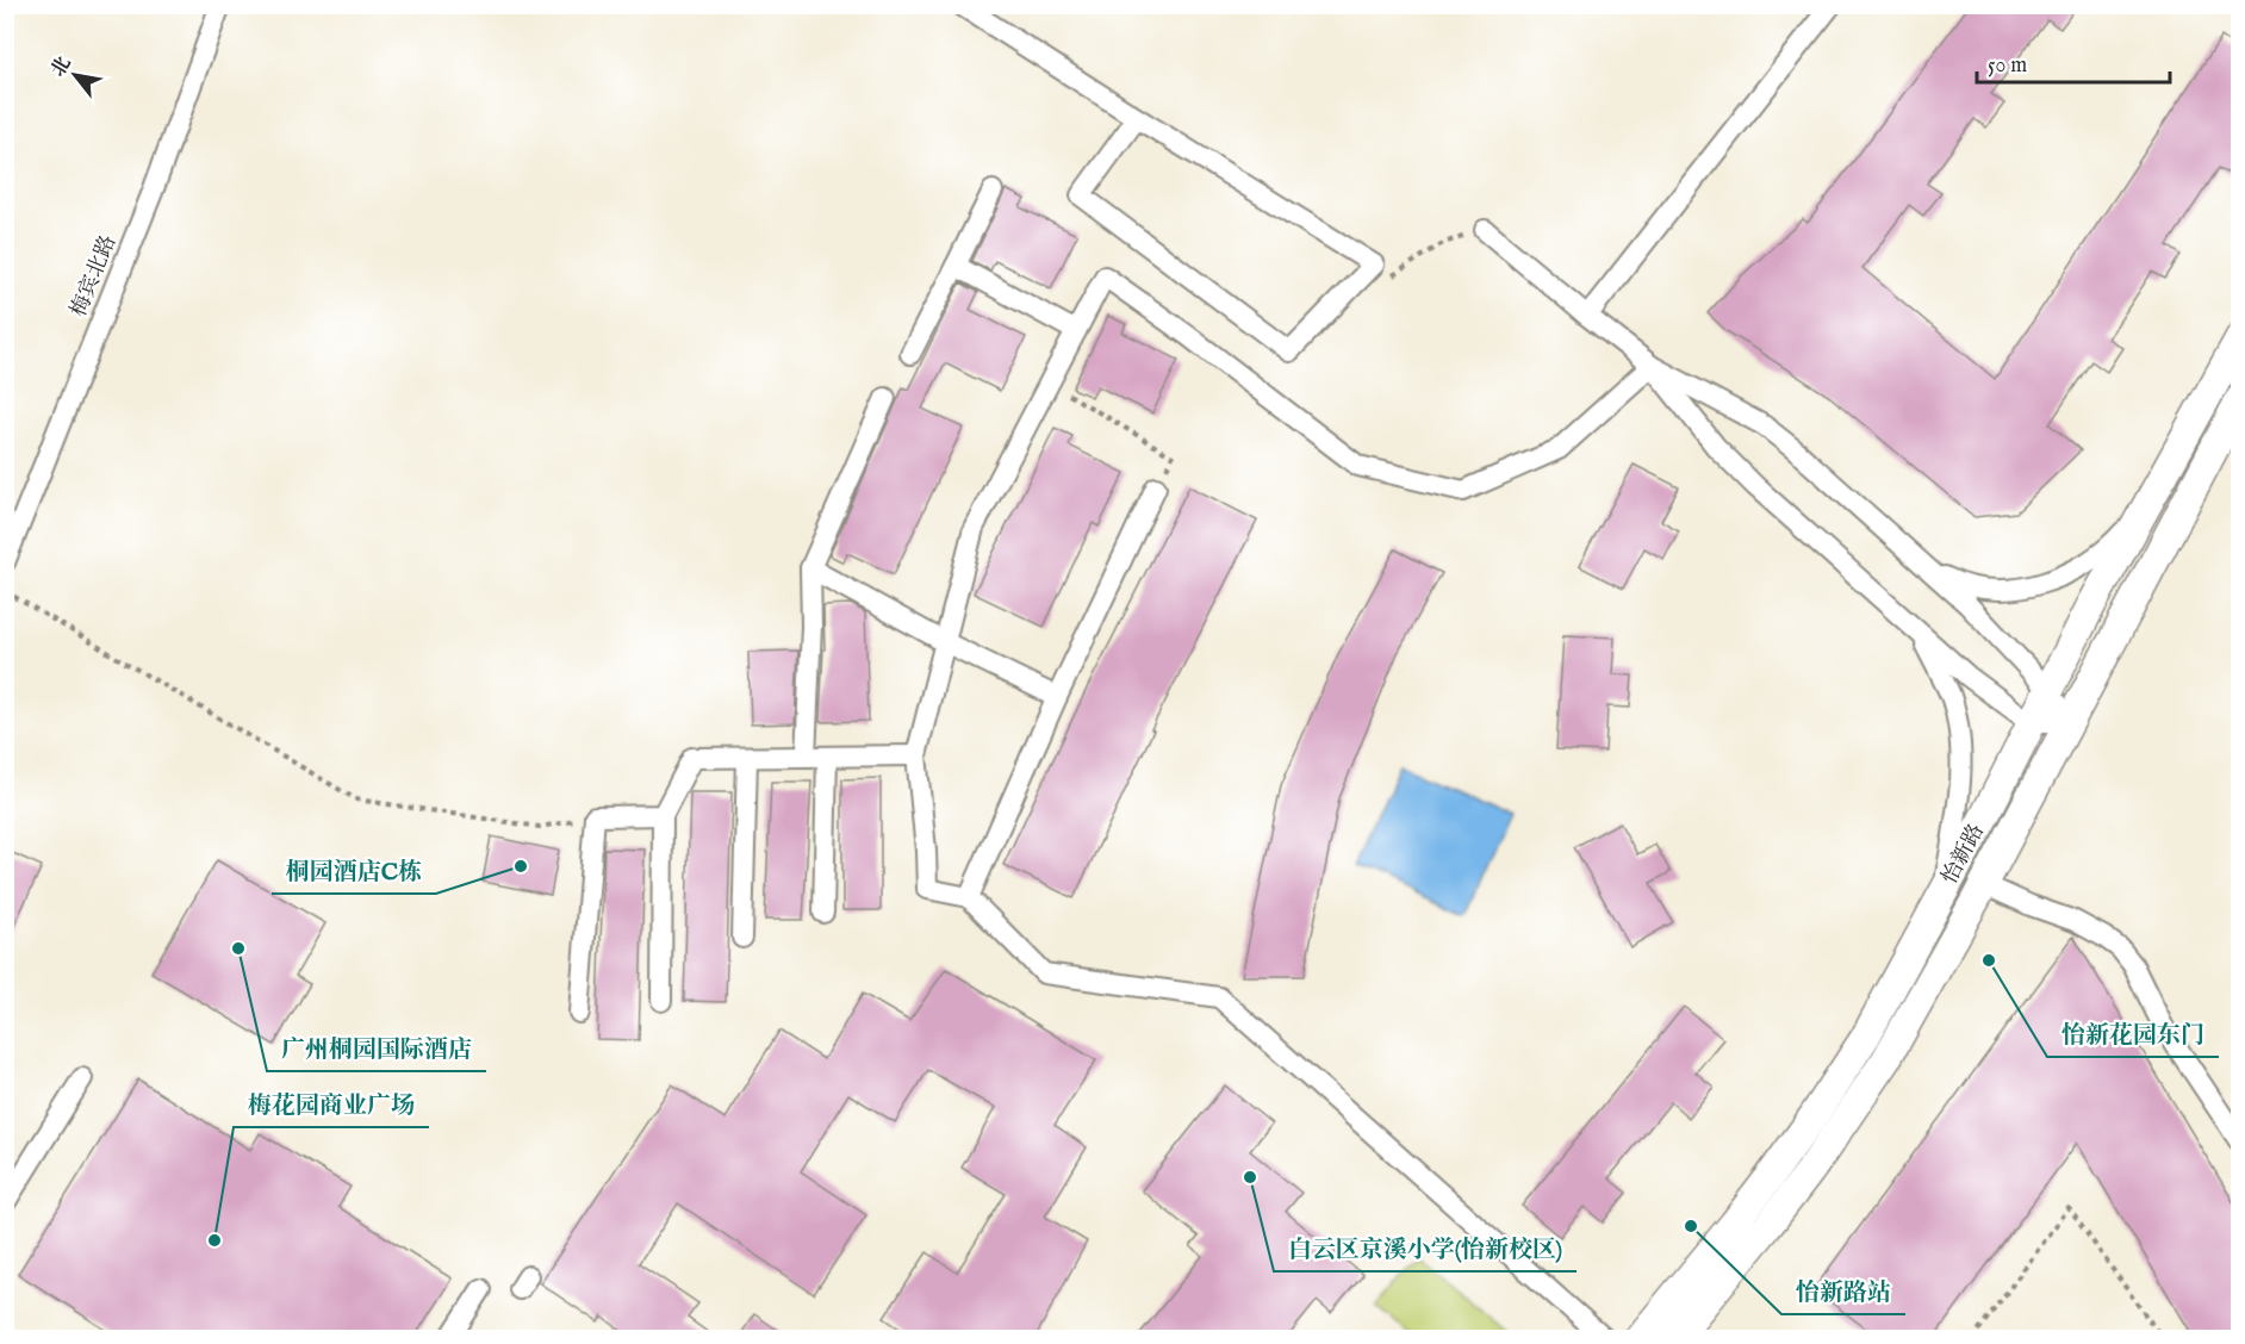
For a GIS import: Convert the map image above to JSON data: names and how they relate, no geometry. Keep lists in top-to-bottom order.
{
  "streets": {
    "main road": ["怡新路"],
    "street": ["梅宾北路"]
  },
  "places": [
    "桐园酒店C栋",
    "广州桐园国际酒店",
    "怡新花园东门",
    "白云区京溪小学(怡新校区)",
    "怡新路站",
    "梅花园商业广场"
  ],
  "scale_bar": "50 m",
  "north": "top left"
}
